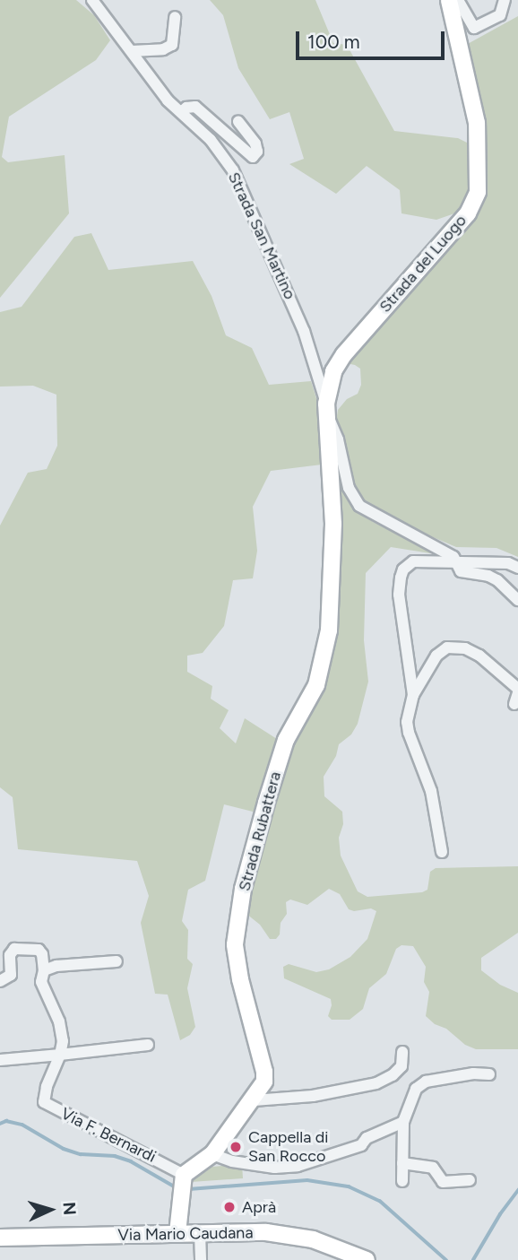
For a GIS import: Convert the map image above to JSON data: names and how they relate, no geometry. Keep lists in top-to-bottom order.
{
  "streets": {
    "street": [
      "Strada San Martino",
      "Strada del Luogo",
      "Strada Rubattera",
      "Via F. Bernardi",
      "Via Mario Caudana"
    ]
  },
  "crossings": [
    ["Strada San Martino", "Strada del Luogo"],
    ["Strada San Martino", "Strada Rubattera"],
    ["Strada del Luogo", "Strada Rubattera"],
    ["Strada Rubattera", "Via F. Bernardi"]
  ],
  "places": ["Cappella di San Rocco", "Aprà"],
  "scale_bar": "100 m",
  "north": "right"
}
